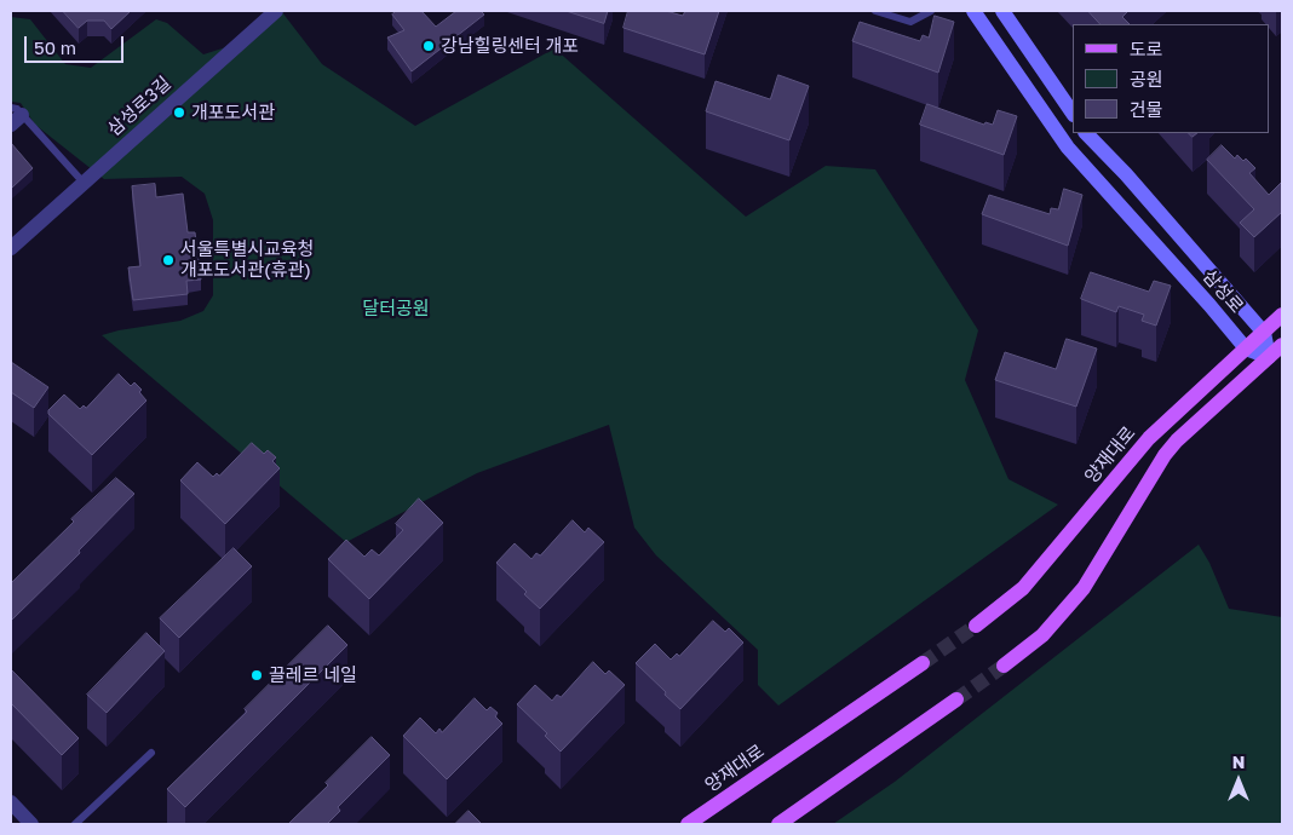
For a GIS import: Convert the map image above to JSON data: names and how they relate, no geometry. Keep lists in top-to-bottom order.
{
  "streets": {
    "main road": ["삼성로", "양재대로"],
    "street": ["삼성로3길"]
  },
  "crossings": [
    ["삼성로", "양재대로"]
  ],
  "parks": ["달터공원"],
  "places": [
    "강남힐링센터 개포",
    "개포도서관",
    "서울특별시교육청 개포도서관(휴관)",
    "끌레르 네일"
  ],
  "legend": ["도로", "공원", "건물"],
  "scale_bar": "50 m",
  "north": "top"
}
